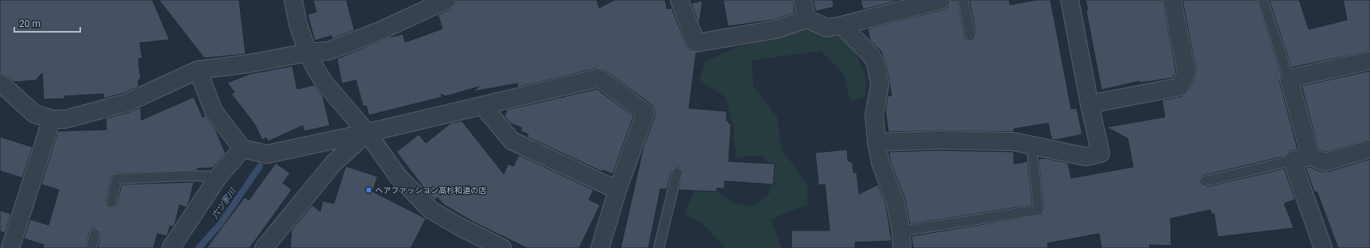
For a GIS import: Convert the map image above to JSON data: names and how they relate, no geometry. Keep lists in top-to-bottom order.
{
  "water": ["六ツ家川"],
  "places": ["ヘアファッション高杉和道の店"],
  "scale_bar": "20 m"
}
